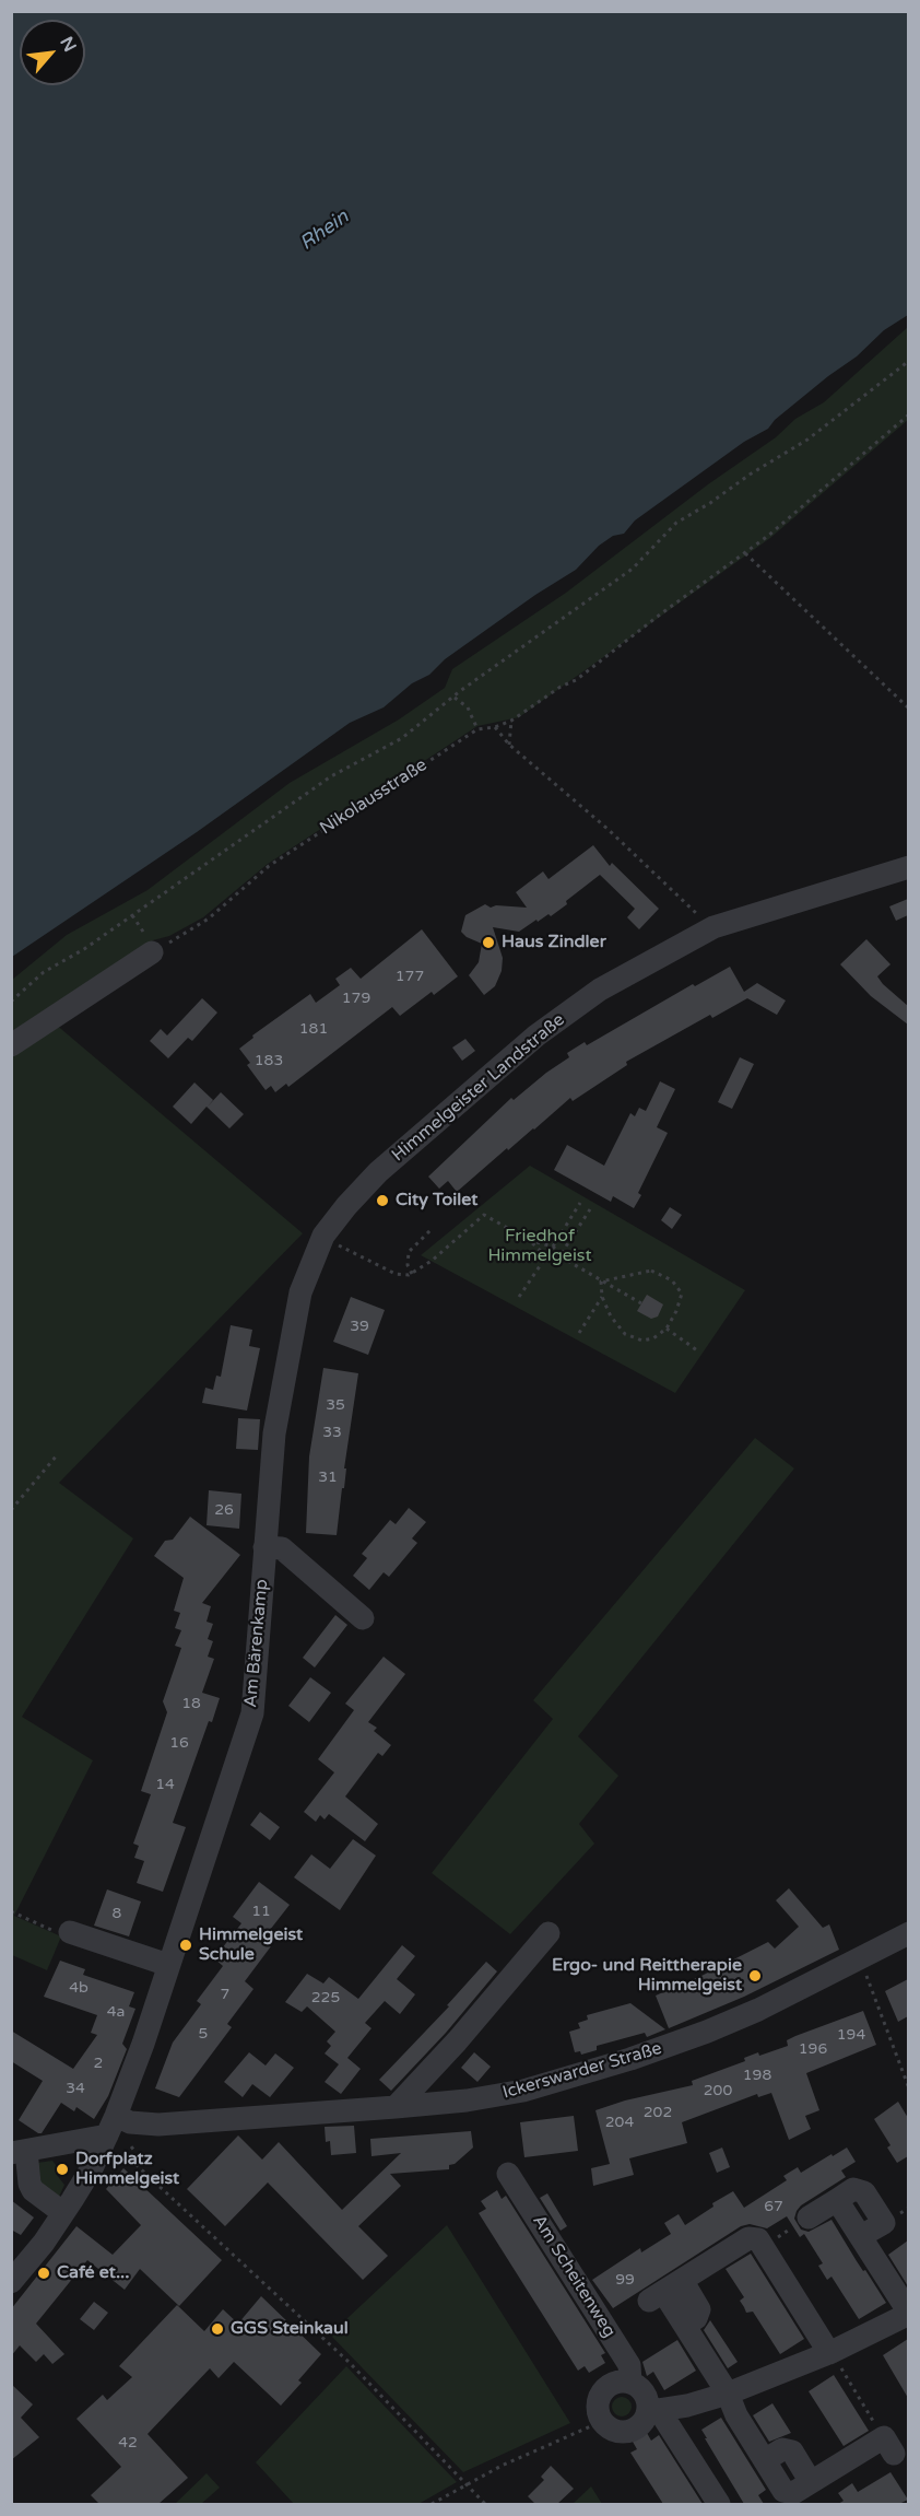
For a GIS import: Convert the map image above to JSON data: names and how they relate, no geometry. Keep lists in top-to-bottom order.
{
  "streets": {
    "street": [
      "Himmelgeister Landstraße",
      "Am Bärenkamp",
      "Ickerswarder Straße",
      "Am Scheitenweg"
    ],
    "path": ["Nikolausstraße"]
  },
  "crossings": [
    ["Himmelgeister Landstraße", "Am Bärenkamp"],
    ["Am Bärenkamp", "Ickerswarder Straße"]
  ],
  "water": ["Rhein"],
  "parks": ["Friedhof Himmelgeist"],
  "places": [
    "Haus Zindler",
    "City Toilet",
    "Himmelgeist Schule",
    "Ergo- und Reittherapie Himmelgeist",
    "Dorfplatz Himmelgeist",
    "Café et...",
    "GGS Steinkaul"
  ],
  "house_numbers": [
    "177",
    "179",
    "181",
    "183",
    "39",
    "35",
    "33",
    "31",
    "26",
    "18",
    "16",
    "14",
    "11",
    "8",
    "4b",
    "7",
    "225",
    "4a",
    "5",
    "194",
    "196",
    "2",
    "198",
    "34",
    "200",
    "202",
    "204",
    "67",
    "99",
    "42"
  ],
  "north": "top right"
}
